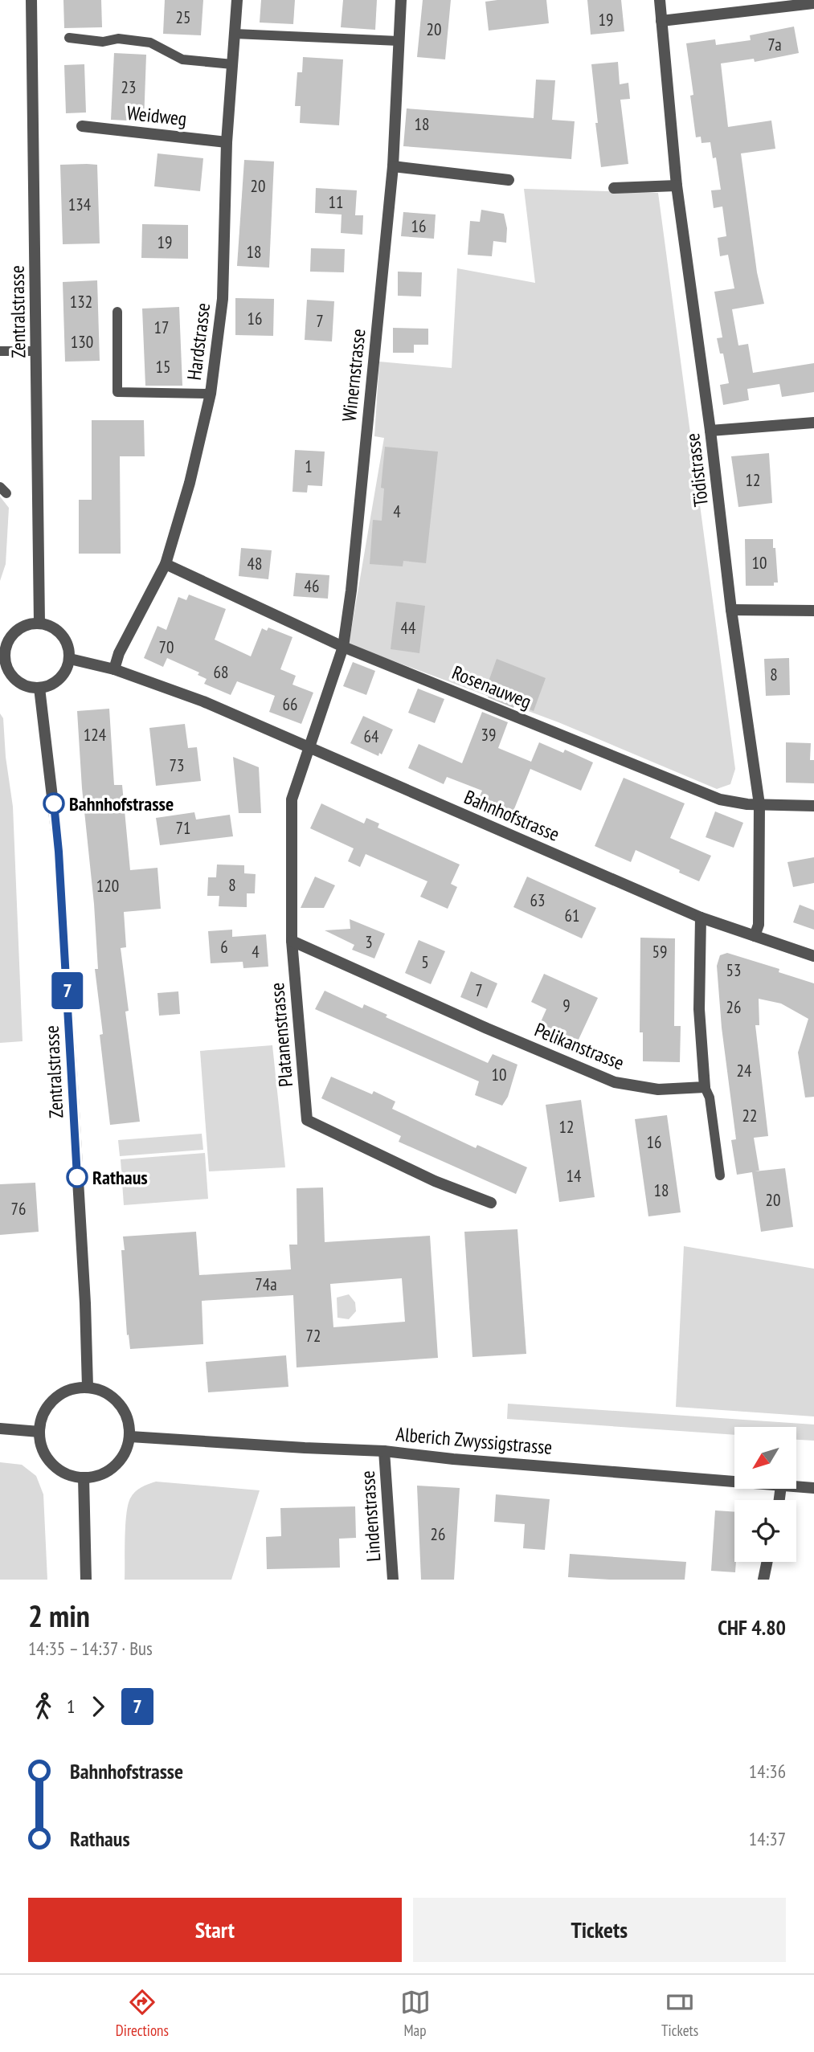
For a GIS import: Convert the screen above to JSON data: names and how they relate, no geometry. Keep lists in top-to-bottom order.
{
  "streets": {
    "street": [
      "Weidweg",
      "Zentralstrasse",
      "Hardstrasse",
      "Winernstrasse",
      "Tödistrasse",
      "Rosenauweg",
      "Bahnhofstrasse",
      "Platanenstrasse",
      "Pelikanstrasse",
      "Alberich Zwyssigstrasse",
      "Lindenstrasse"
    ]
  },
  "crossings": [
    ["Weidweg", "Hardstrasse"],
    ["Zentralstrasse", "Bahnhofstrasse"],
    ["Zentralstrasse", "Alberich Zwyssigstrasse"],
    ["Hardstrasse", "Rosenauweg"],
    ["Hardstrasse", "Bahnhofstrasse"],
    ["Winernstrasse", "Rosenauweg"],
    ["Winernstrasse", "Bahnhofstrasse"],
    ["Winernstrasse", "Platanenstrasse"],
    ["Tödistrasse", "Rosenauweg"],
    ["Tödistrasse", "Bahnhofstrasse"],
    ["Bahnhofstrasse", "Platanenstrasse"],
    ["Platanenstrasse", "Pelikanstrasse"],
    ["Alberich Zwyssigstrasse", "Lindenstrasse"]
  ],
  "places": ["Bahnhofstrasse", "Rathaus"],
  "lines": ["bus line 7"],
  "house_numbers": [
    "25",
    "19",
    "20",
    "7a",
    "23",
    "18",
    "20",
    "11",
    "134",
    "16",
    "19",
    "18",
    "132",
    "16",
    "7",
    "17",
    "130",
    "15",
    "1",
    "12",
    "4",
    "10",
    "48",
    "46",
    "44",
    "70",
    "68",
    "8",
    "66",
    "124",
    "39",
    "64",
    "73",
    "71",
    "8",
    "120",
    "63",
    "61",
    "3",
    "6",
    "4",
    "59",
    "5",
    "53",
    "7",
    "9",
    "26",
    "24",
    "10",
    "22",
    "12",
    "16",
    "14",
    "18",
    "20",
    "76",
    "74a",
    "72",
    "26"
  ],
  "north": "bottom left",
  "page": {
    "on_map": "7",
    "heading": ["2 min", "14:35 – 14:37 · Bus", "CHF 4.80"],
    "legs": ["1", "7"],
    "list": [
      {
        "name": "Bahnhofstrasse",
        "value": "14:36"
      },
      {
        "name": "Rathaus",
        "value": "14:37"
      }
    ],
    "buttons": ["Start", "Tickets"],
    "tabs": ["Directions", "Map", "Tickets"]
  }
}
